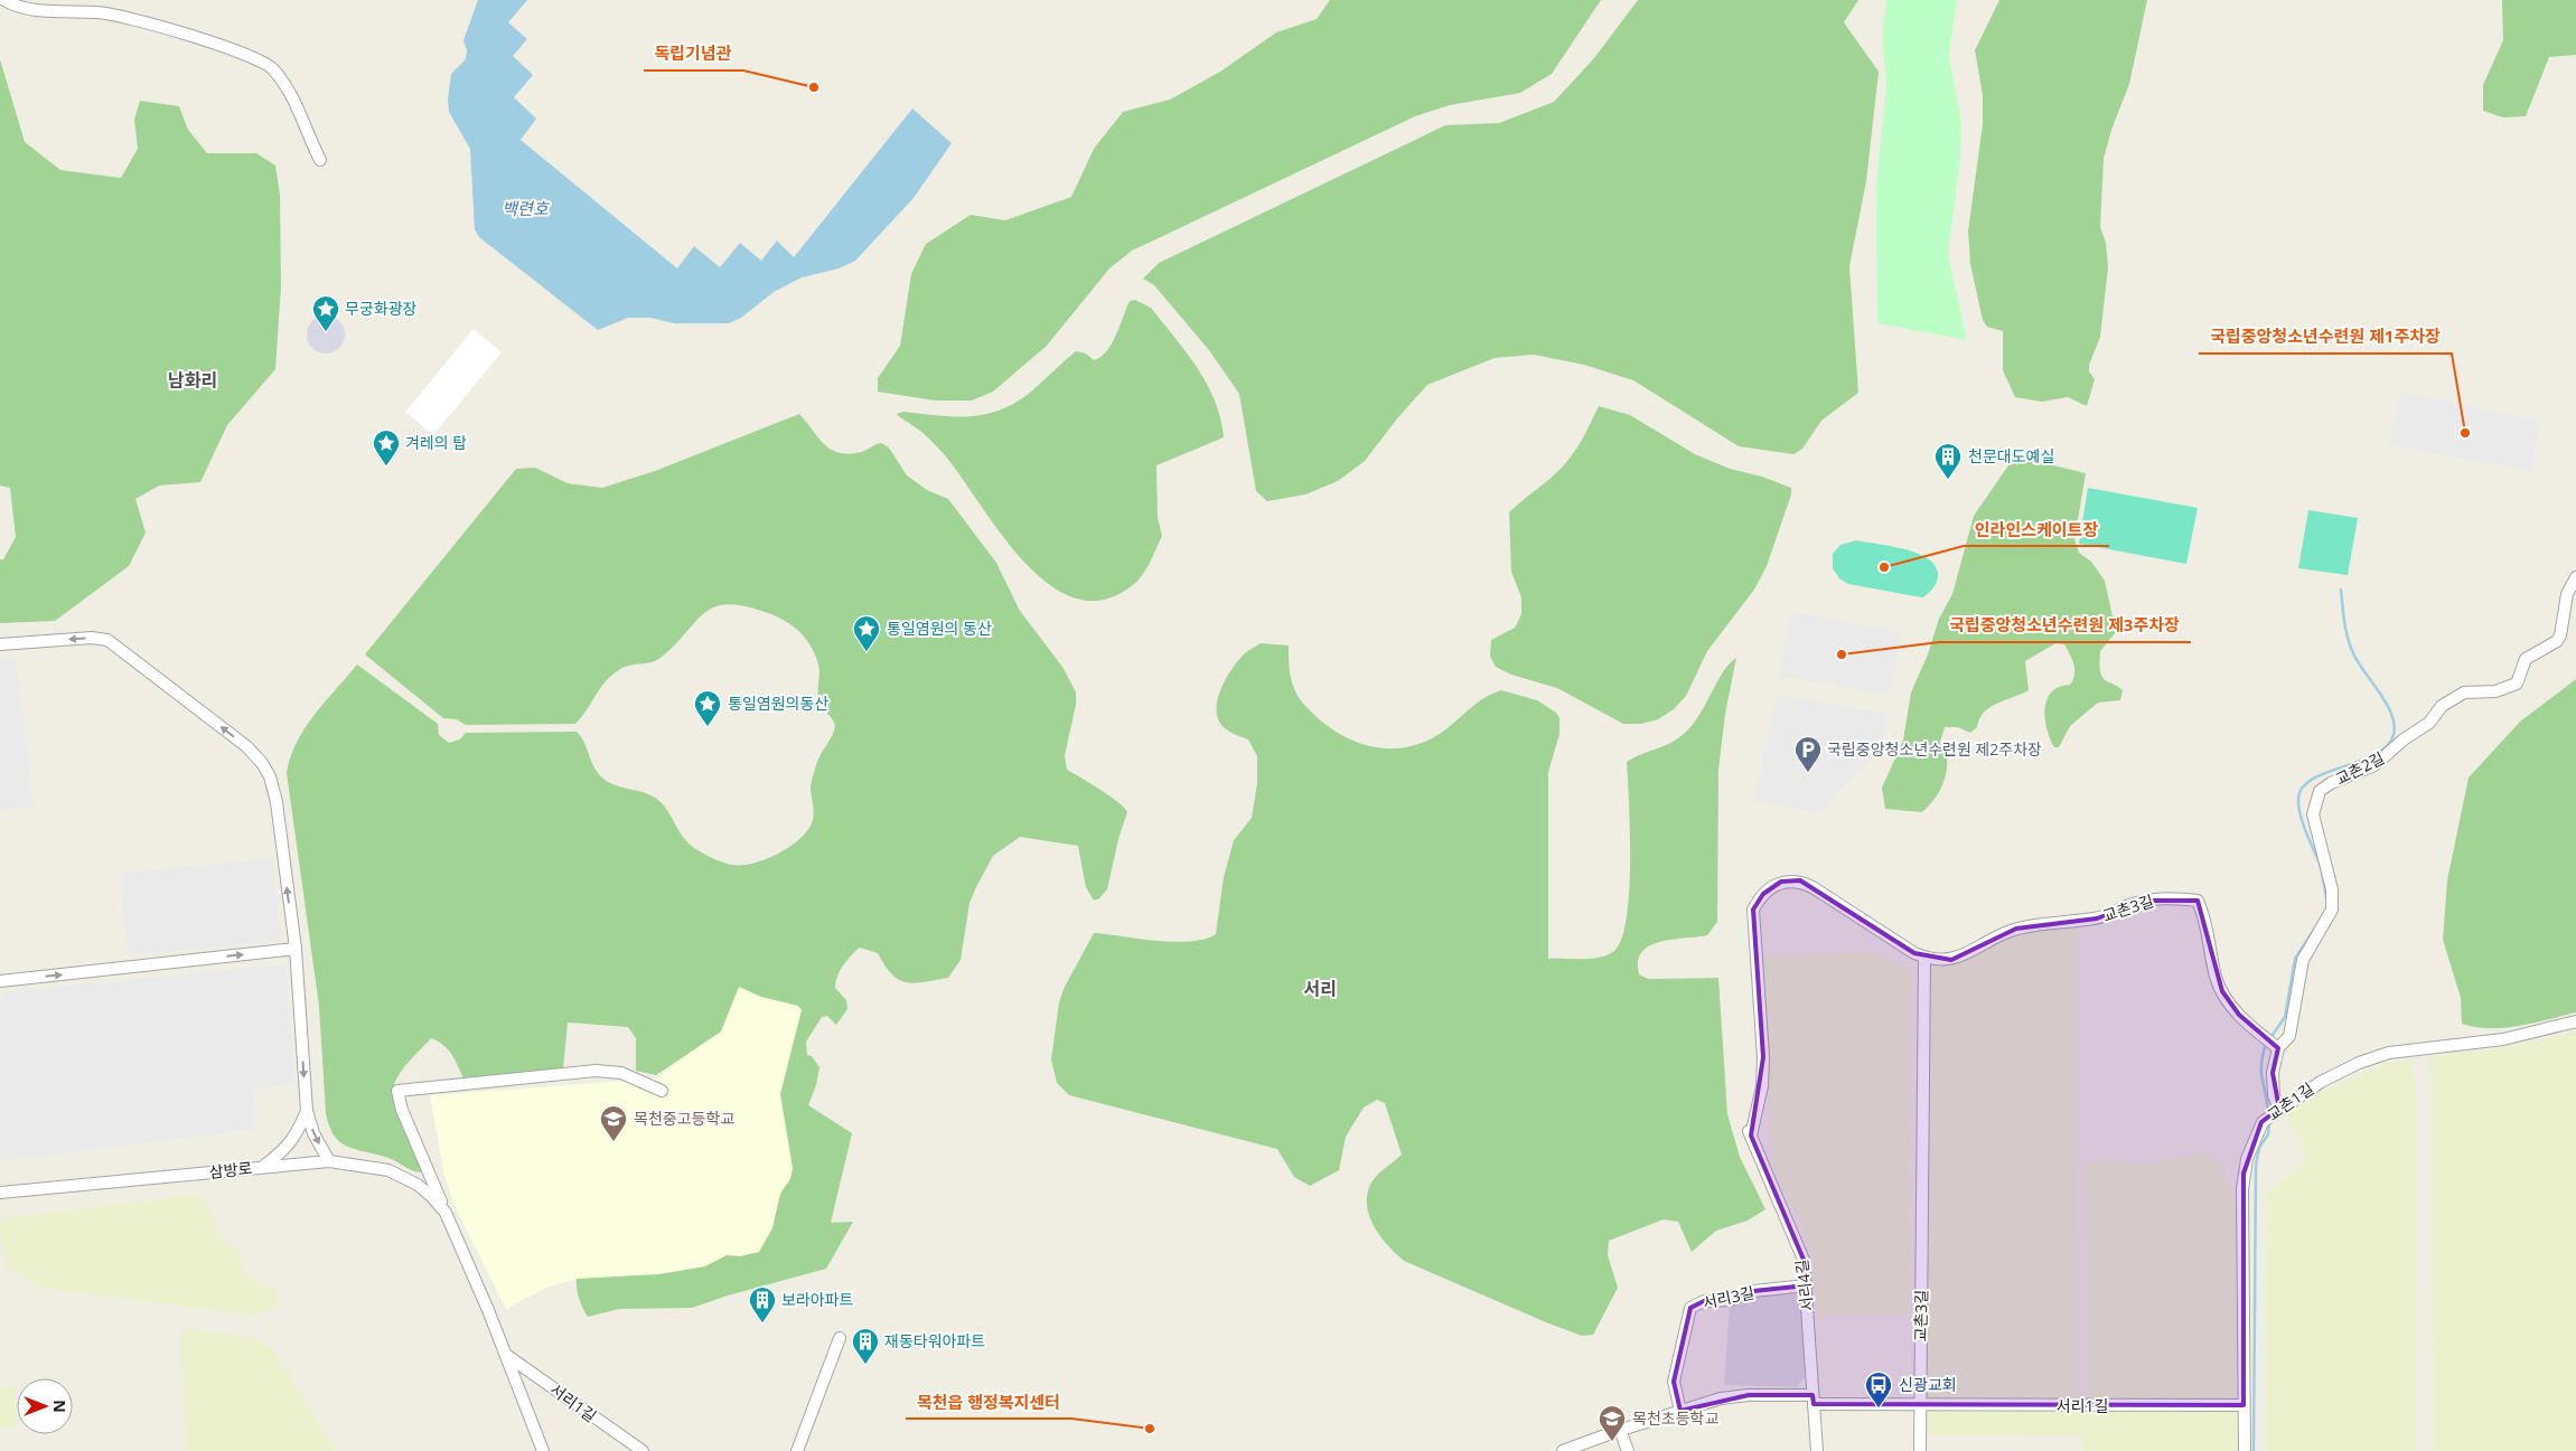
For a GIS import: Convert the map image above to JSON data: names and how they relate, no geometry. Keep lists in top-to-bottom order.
{
  "streets": {
    "street": [
      "교촌2길",
      "교촌3길",
      "교촌1길",
      "삼방로",
      "서리4길",
      "서리3길",
      "서리1길"
    ]
  },
  "crossings": [
    ["교촌2길", "교촌3길"],
    ["교촌2길", "교촌1길"],
    ["교촌3길", "서리4길"],
    ["교촌3길", "서리1길"],
    ["교촌1길", "서리1길"],
    ["삼방로", "서리1길"],
    ["서리4길", "서리3길"],
    ["서리4길", "서리1길"],
    ["서리3길", "서리1길"]
  ],
  "districts": ["남화리", "서리"],
  "water": ["백련호"],
  "places": {
    "other": [
      "독립기념관",
      "국립중앙청소년수련원 제1주차장",
      "인라인스케이트장",
      "국립중앙청소년수련원 제3주차장",
      "목천읍 행정복지센터"
    ],
    "place": [
      "무궁화광장",
      "겨레의 탑",
      "통일염원의 동산",
      "통일염원의동산"
    ],
    "building": ["천문대도예실", "보라아파트", "재동타워아파트"],
    "parking": ["국립중앙청소년수련원 제2주차장"],
    "school or university": ["목천중고등학교", "목천초등학교"],
    "bus stop": ["신광교회"]
  },
  "north": "right"
}
